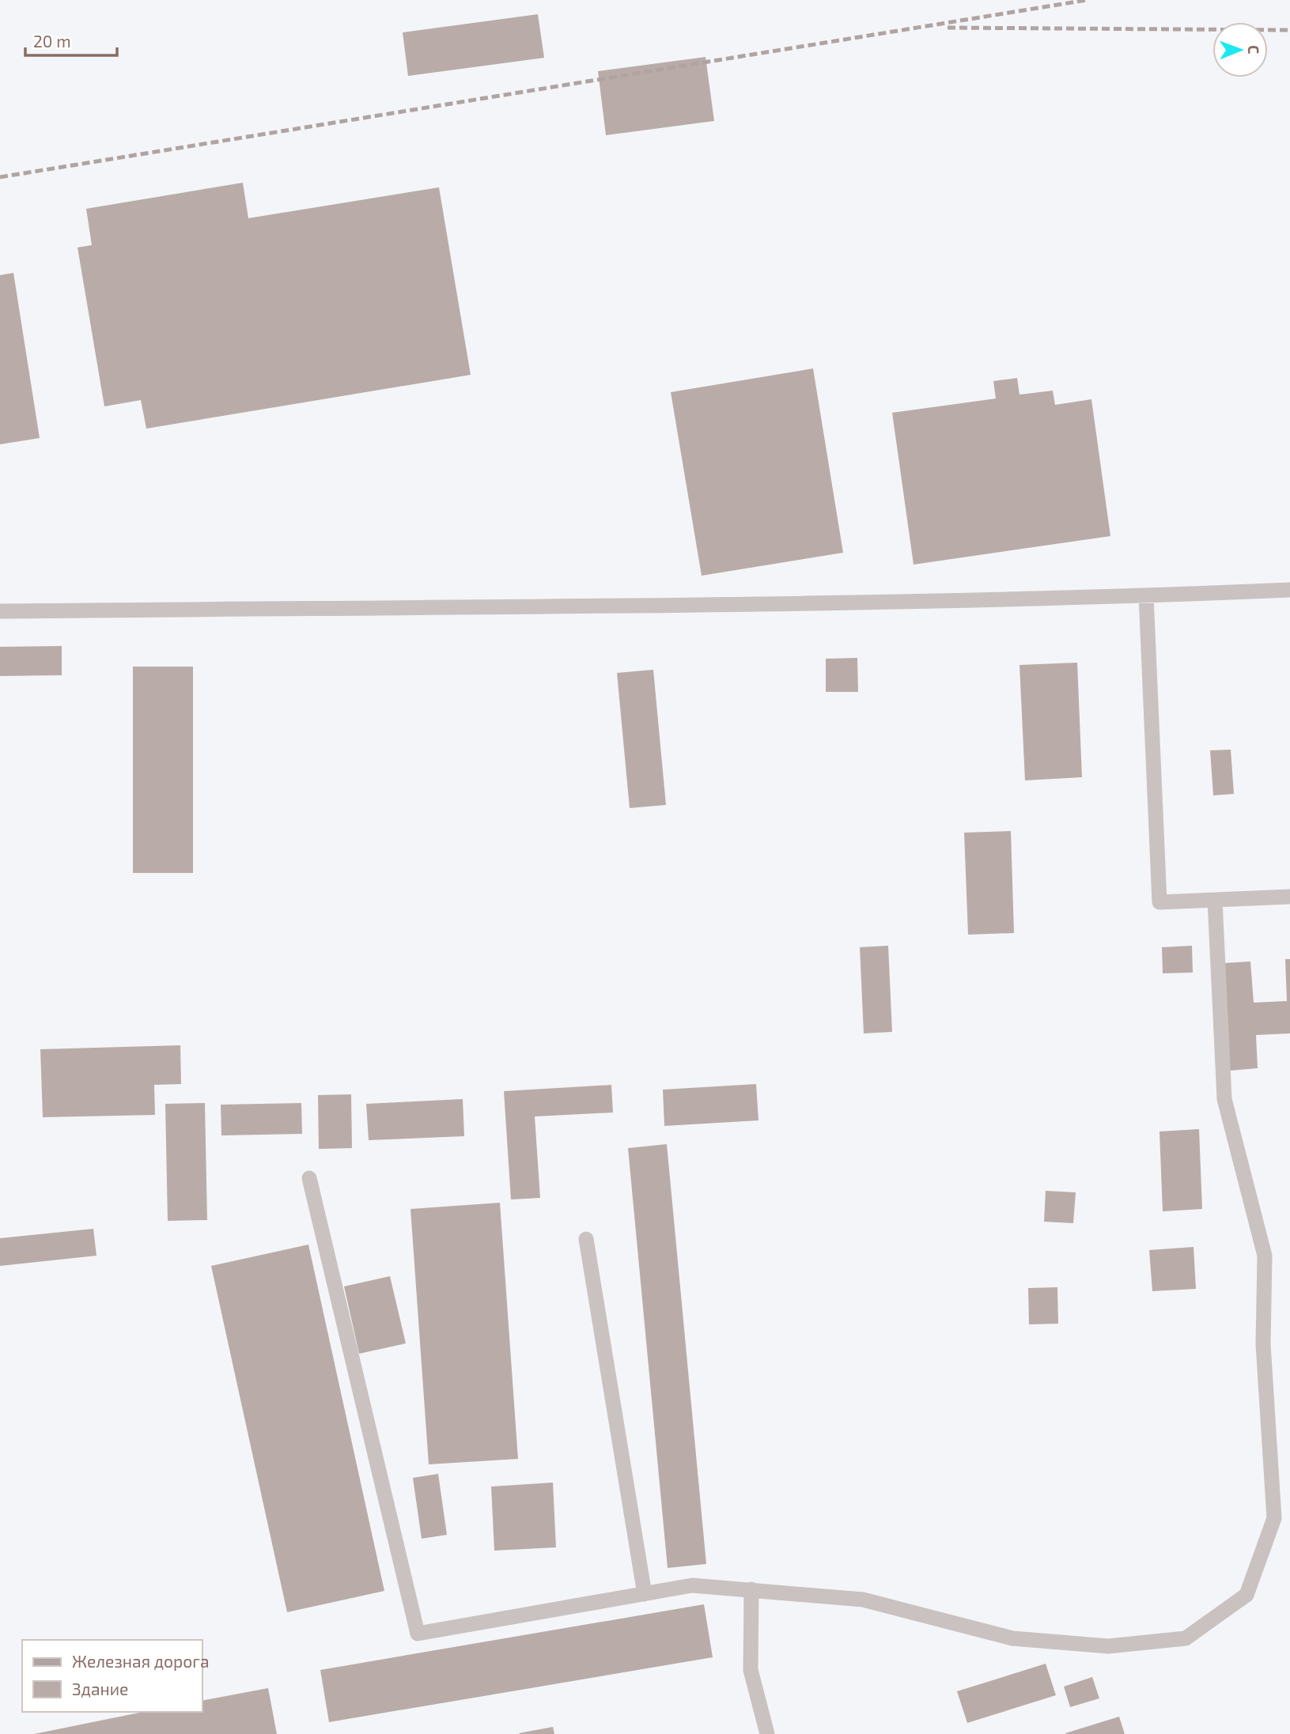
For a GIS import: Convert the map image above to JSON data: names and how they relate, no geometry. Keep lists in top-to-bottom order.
{
  "legend": ["Железная дорога", "Здание"],
  "scale_bar": "20 m",
  "north": "right"
}
